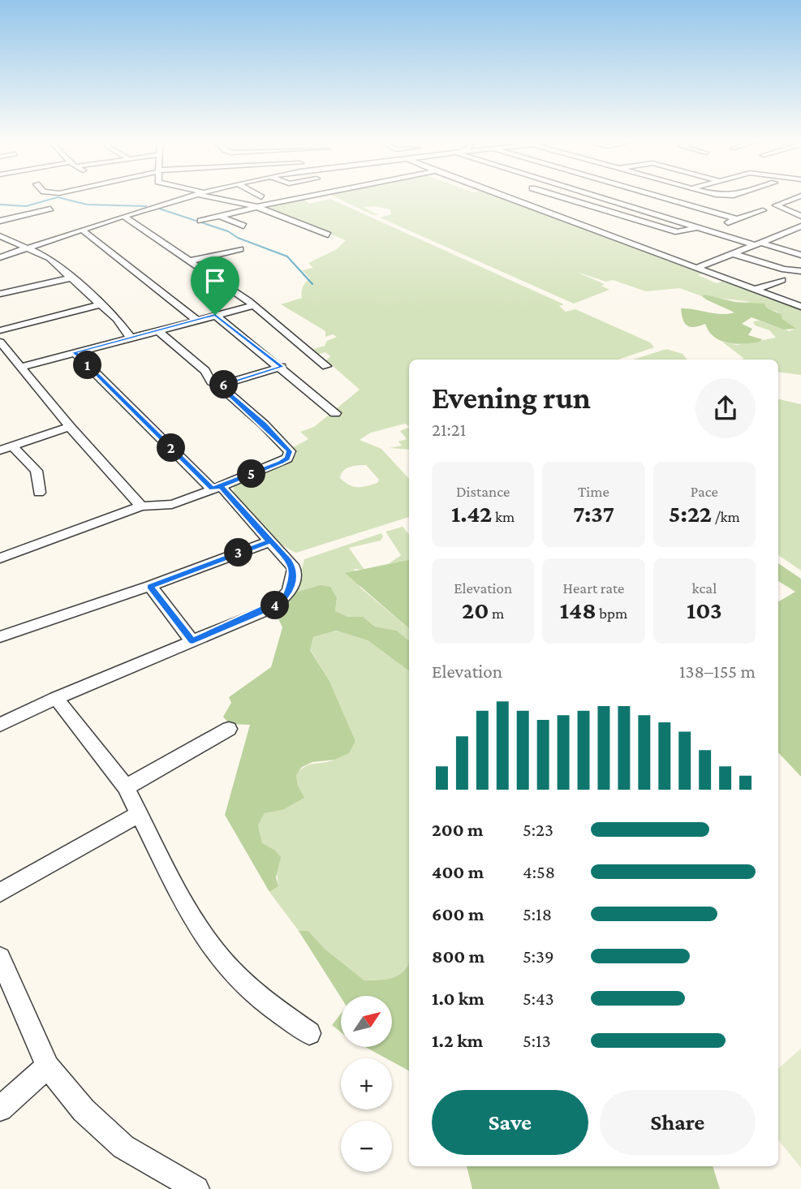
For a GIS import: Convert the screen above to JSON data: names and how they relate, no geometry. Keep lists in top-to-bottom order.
{
  "north": "top right",
  "page": {
    "pins": [
      "1",
      "6",
      "2",
      "5",
      "3",
      "4"
    ],
    "heading": ["Evening run", "21:21"],
    "stats": [
      ["Distance", "1.42 km"],
      ["Time", "7:37"],
      ["Pace", "5:22 /km"],
      ["Elevation", "20 m"],
      ["Heart rate", "148 bpm"],
      ["kcal", "103"]
    ],
    "chart": ["Elevation", "138–155 m"],
    "list": [
      {
        "name": "200 m",
        "note": "5:23"
      },
      {
        "name": "400 m",
        "note": "4:58"
      },
      {
        "name": "600 m",
        "note": "5:18"
      },
      {
        "name": "800 m",
        "note": "5:39"
      },
      {
        "name": "1.0 km",
        "note": "5:43"
      },
      {
        "name": "1.2 km",
        "note": "5:13"
      }
    ],
    "map_buttons": ["+", "−"],
    "buttons": ["Save", "Share"]
  }
}
